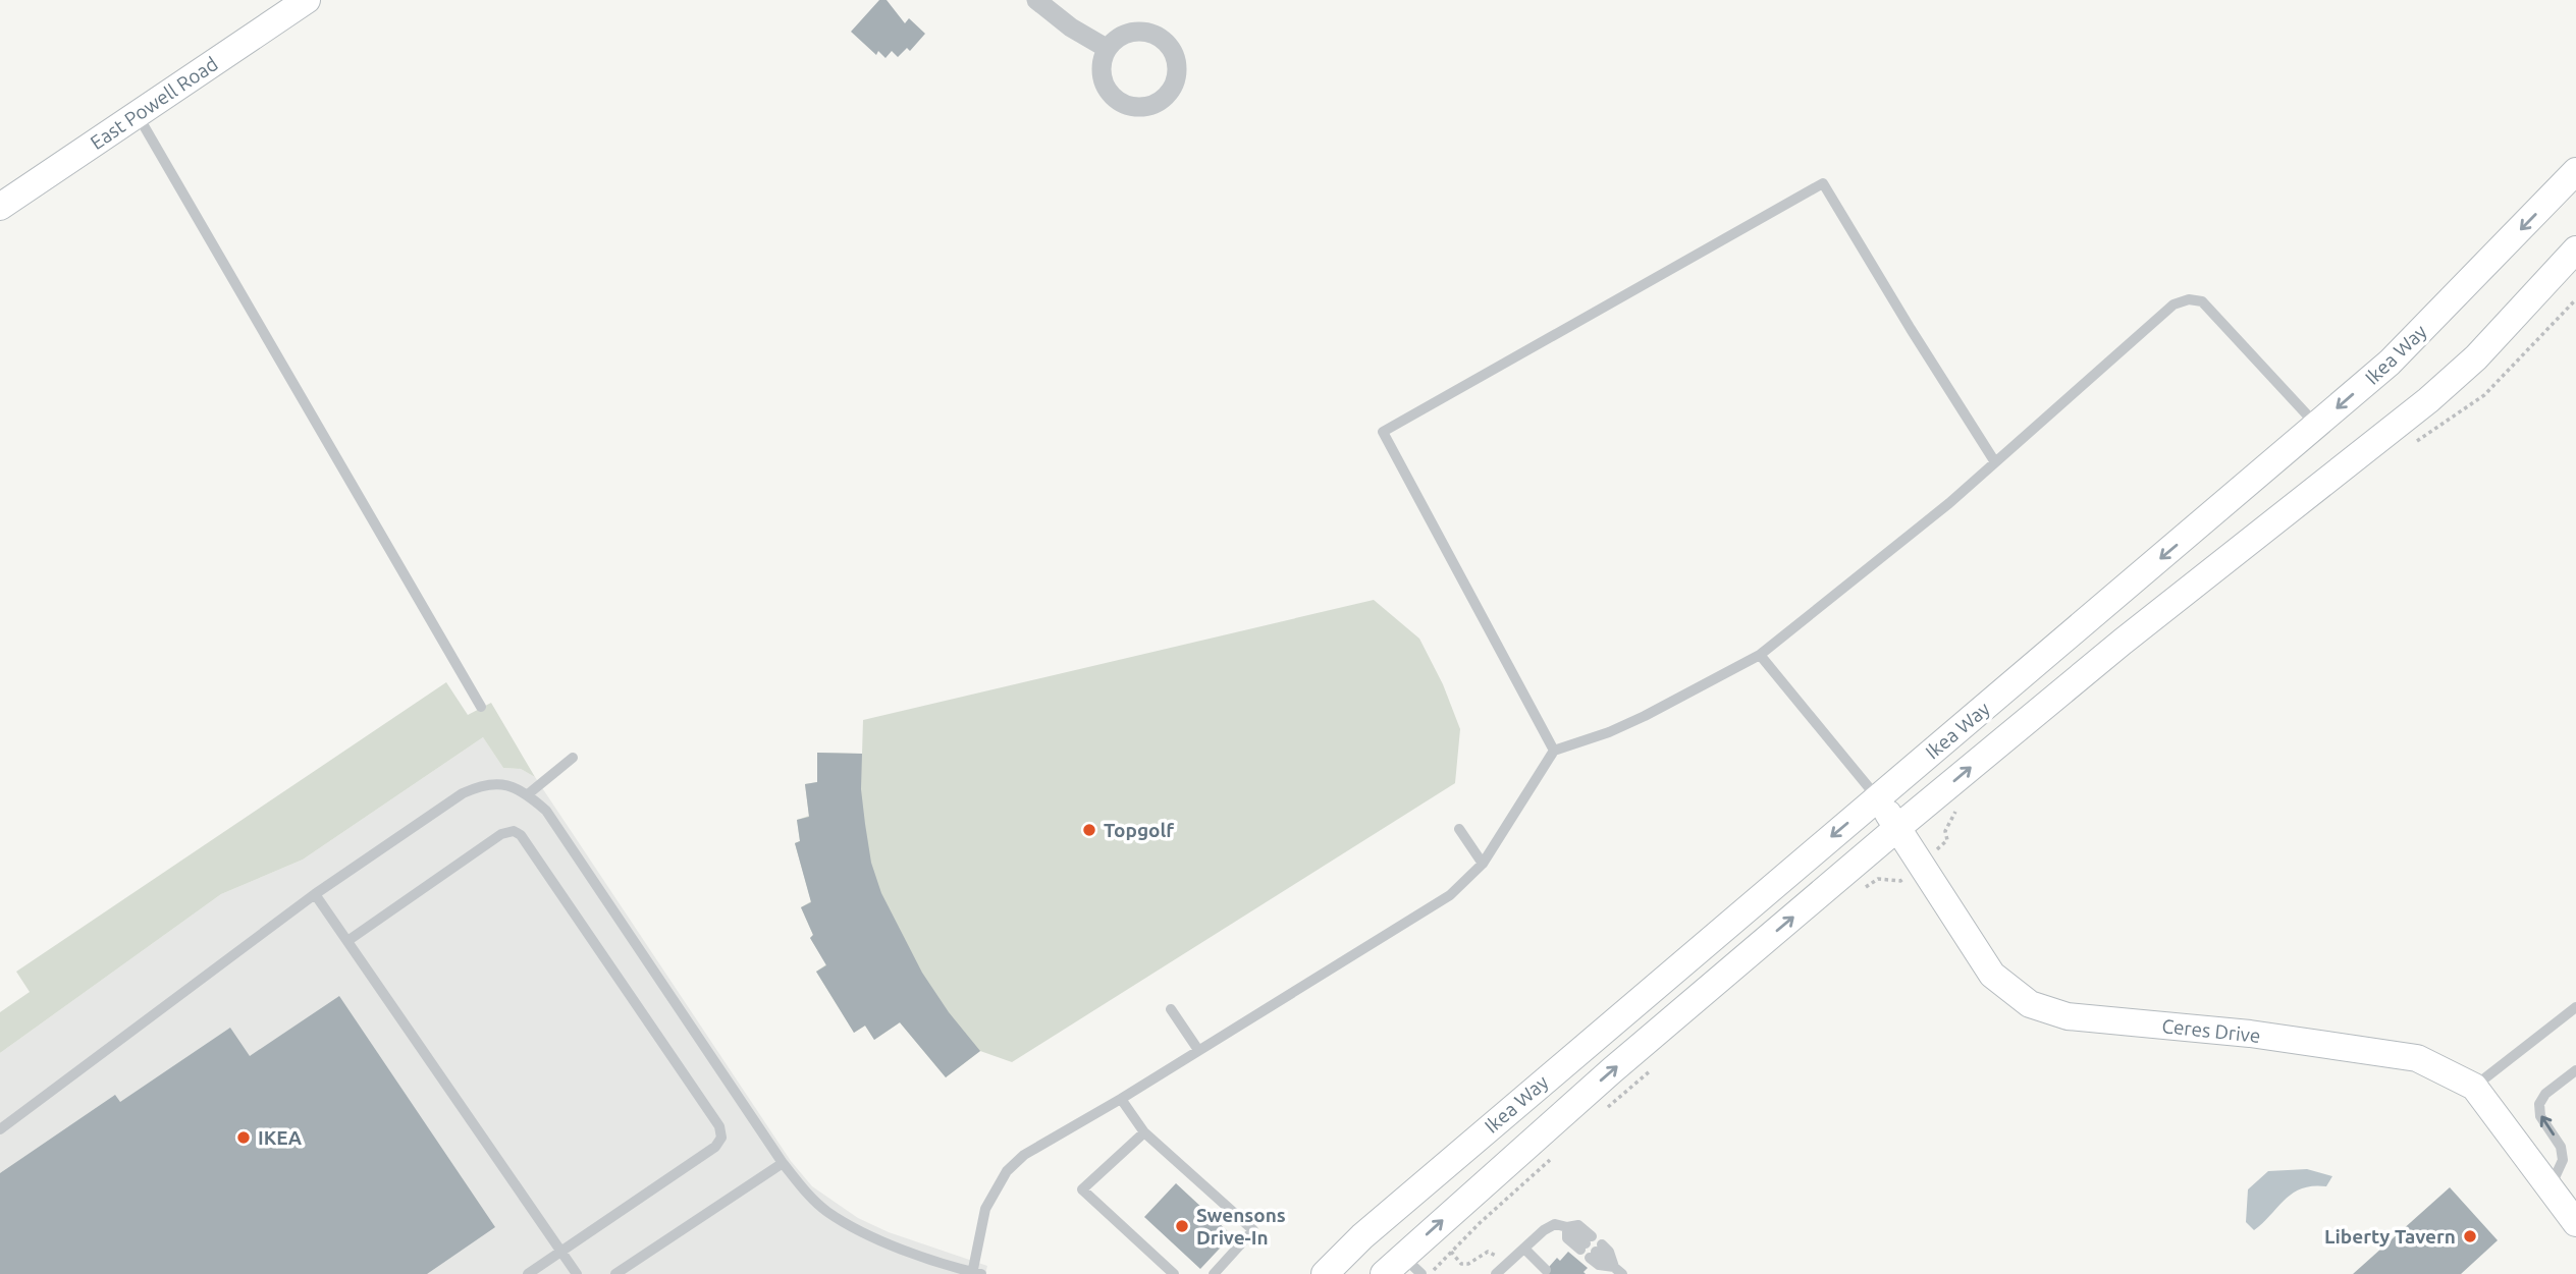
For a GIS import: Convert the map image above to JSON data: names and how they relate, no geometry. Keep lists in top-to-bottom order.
{
  "streets": {
    "main road": ["East Powell Road", "Ikea Way", "Ceres Drive"]
  },
  "crossings": [
    ["Ikea Way", "Ceres Drive"]
  ],
  "places": [
    "Topgolf",
    "IKEA",
    "Swensons Drive-In",
    "Liberty Tavern"
  ]
}
